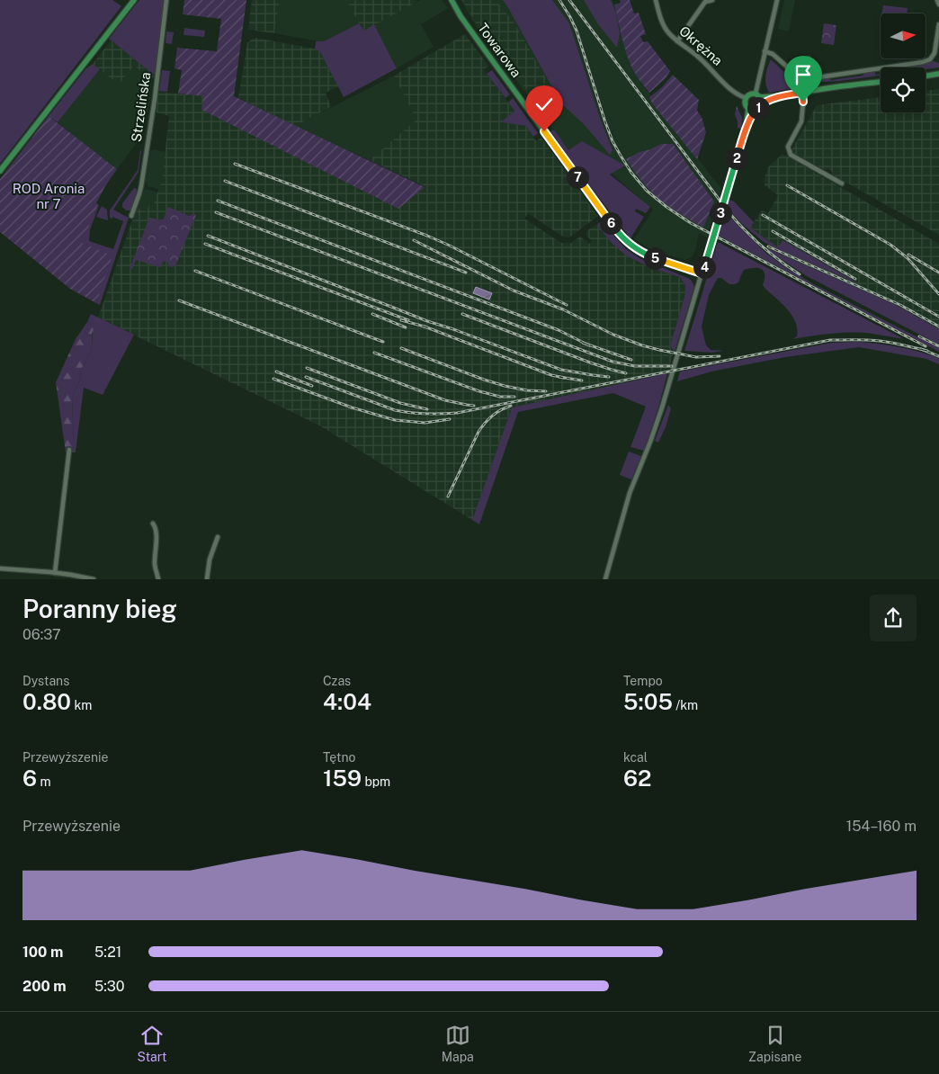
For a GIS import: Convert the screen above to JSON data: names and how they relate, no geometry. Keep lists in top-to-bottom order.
{
  "streets": {
    "main road": ["Towarowa"],
    "street": ["Okrężna", "Strzelińska"]
  },
  "parks": ["ROD Aronia nr 7"],
  "north": "right",
  "page": {
    "pins": [
      "1",
      "2",
      "7",
      "3",
      "6",
      "5",
      "4"
    ],
    "heading": ["Poranny bieg", "06:37"],
    "stats": [
      ["Dystans", "0.80 km"],
      ["Czas", "4:04"],
      ["Tempo", "5:05 /km"],
      ["Przewyższenie", "6 m"],
      ["Tętno", "159 bpm"],
      ["kcal", "62"]
    ],
    "chart": ["Przewyższenie", "154–160 m"],
    "list": [
      {
        "name": "100 m",
        "note": "5:21"
      },
      {
        "name": "200 m",
        "note": "5:30"
      }
    ],
    "tabs": ["Start", "Mapa", "Zapisane"]
  }
}
